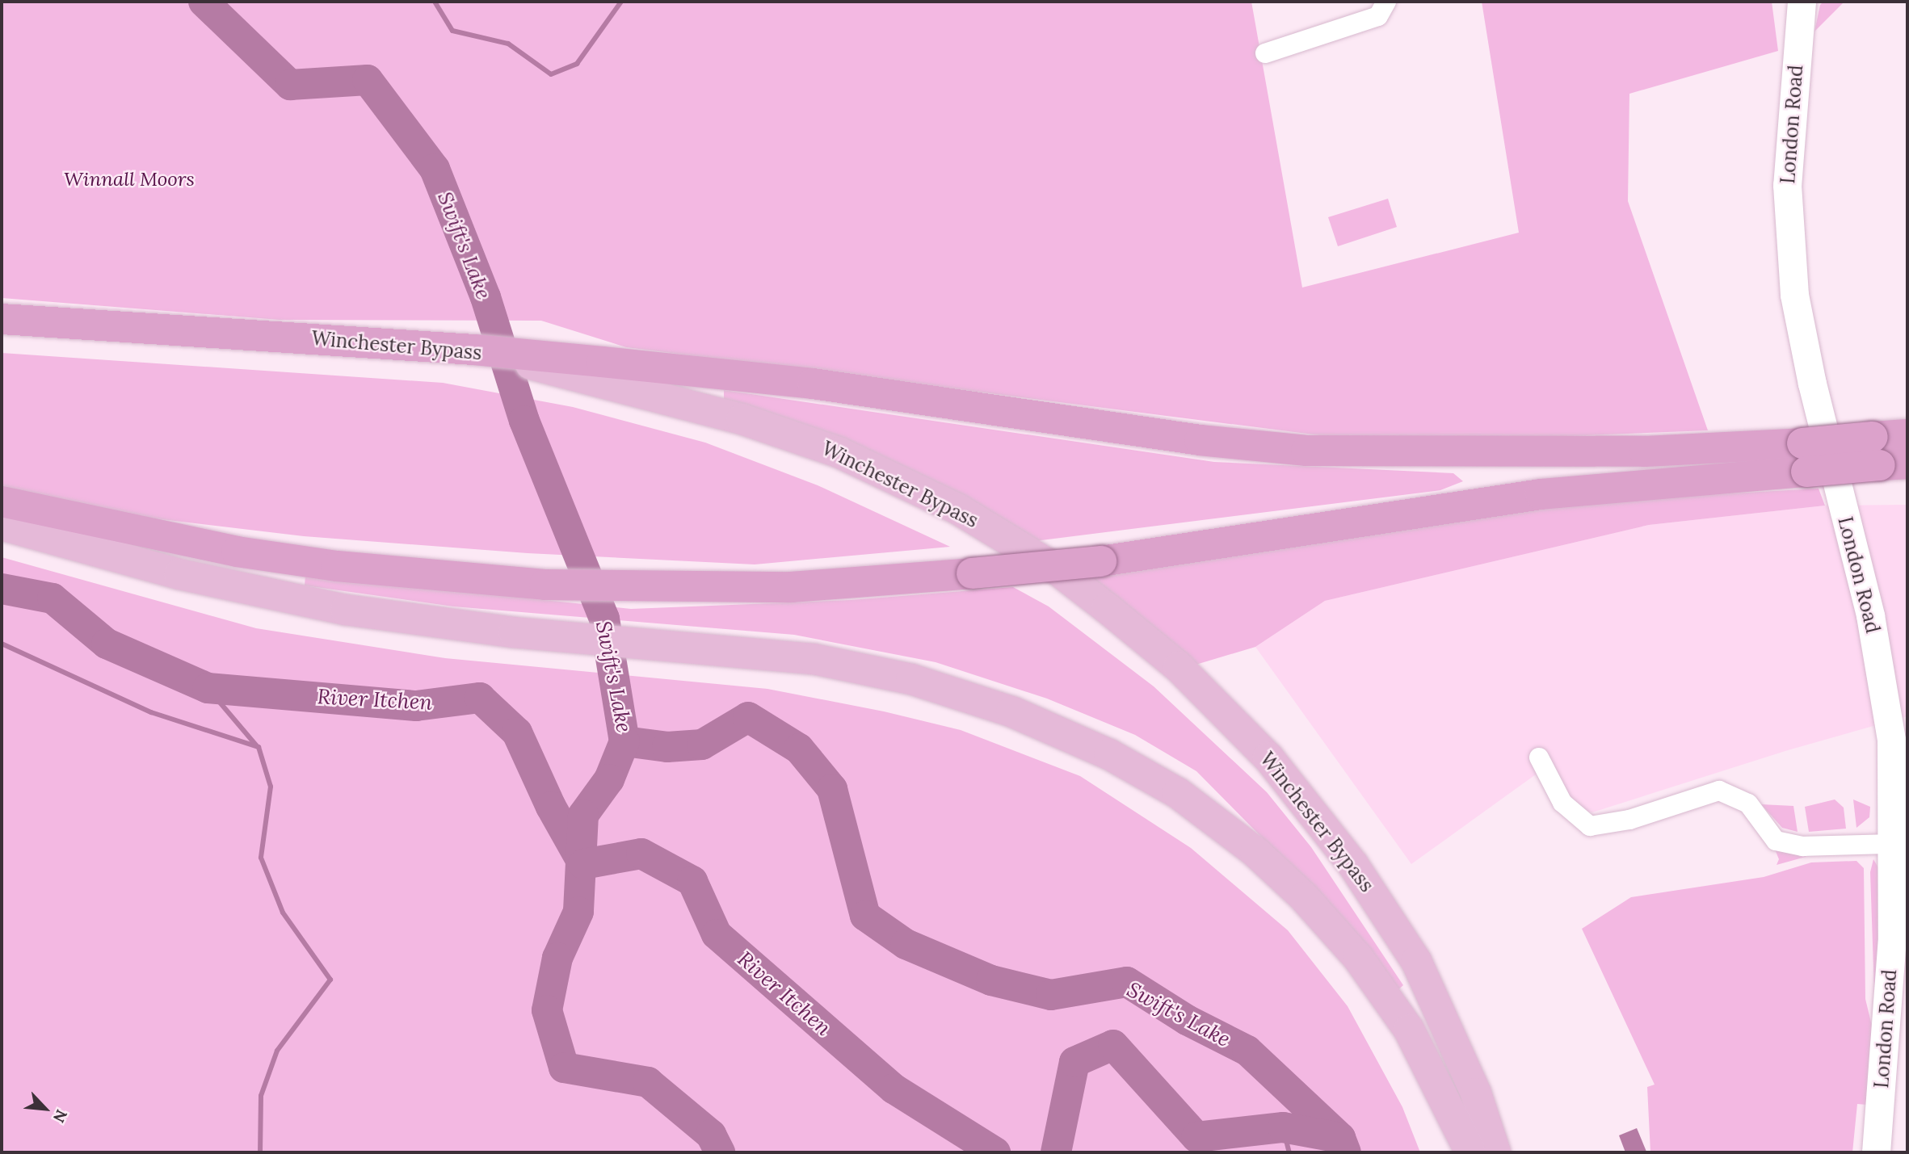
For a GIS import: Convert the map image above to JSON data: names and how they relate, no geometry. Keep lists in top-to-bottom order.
{
  "streets": {
    "highway": ["Winchester Bypass"],
    "main road": ["London Road"]
  },
  "water": ["Swift's Lake", "River Itchen"],
  "parks": ["Winnall Moors"],
  "north": "bottom right"
}
